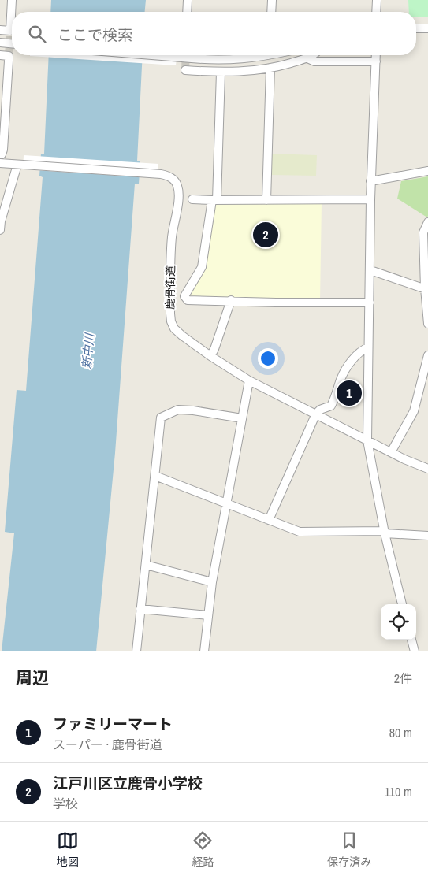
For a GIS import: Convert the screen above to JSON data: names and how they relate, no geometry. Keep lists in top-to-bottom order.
{
  "streets": {
    "street": ["鹿骨街道"]
  },
  "water": ["新中川"],
  "page": {
    "search": "ここで検索",
    "pins": ["2", "1"],
    "heading": ["周辺", "2件"],
    "list": [
      {
        "mark": "1",
        "name": "ファミリーマート",
        "note": "スーパー · 鹿骨街道",
        "value": "80 m"
      },
      {
        "mark": "2",
        "name": "江戸川区立鹿骨小学校",
        "note": "学校",
        "value": "110 m"
      }
    ],
    "nav": ["地図", "経路", "保存済み"]
  }
}
